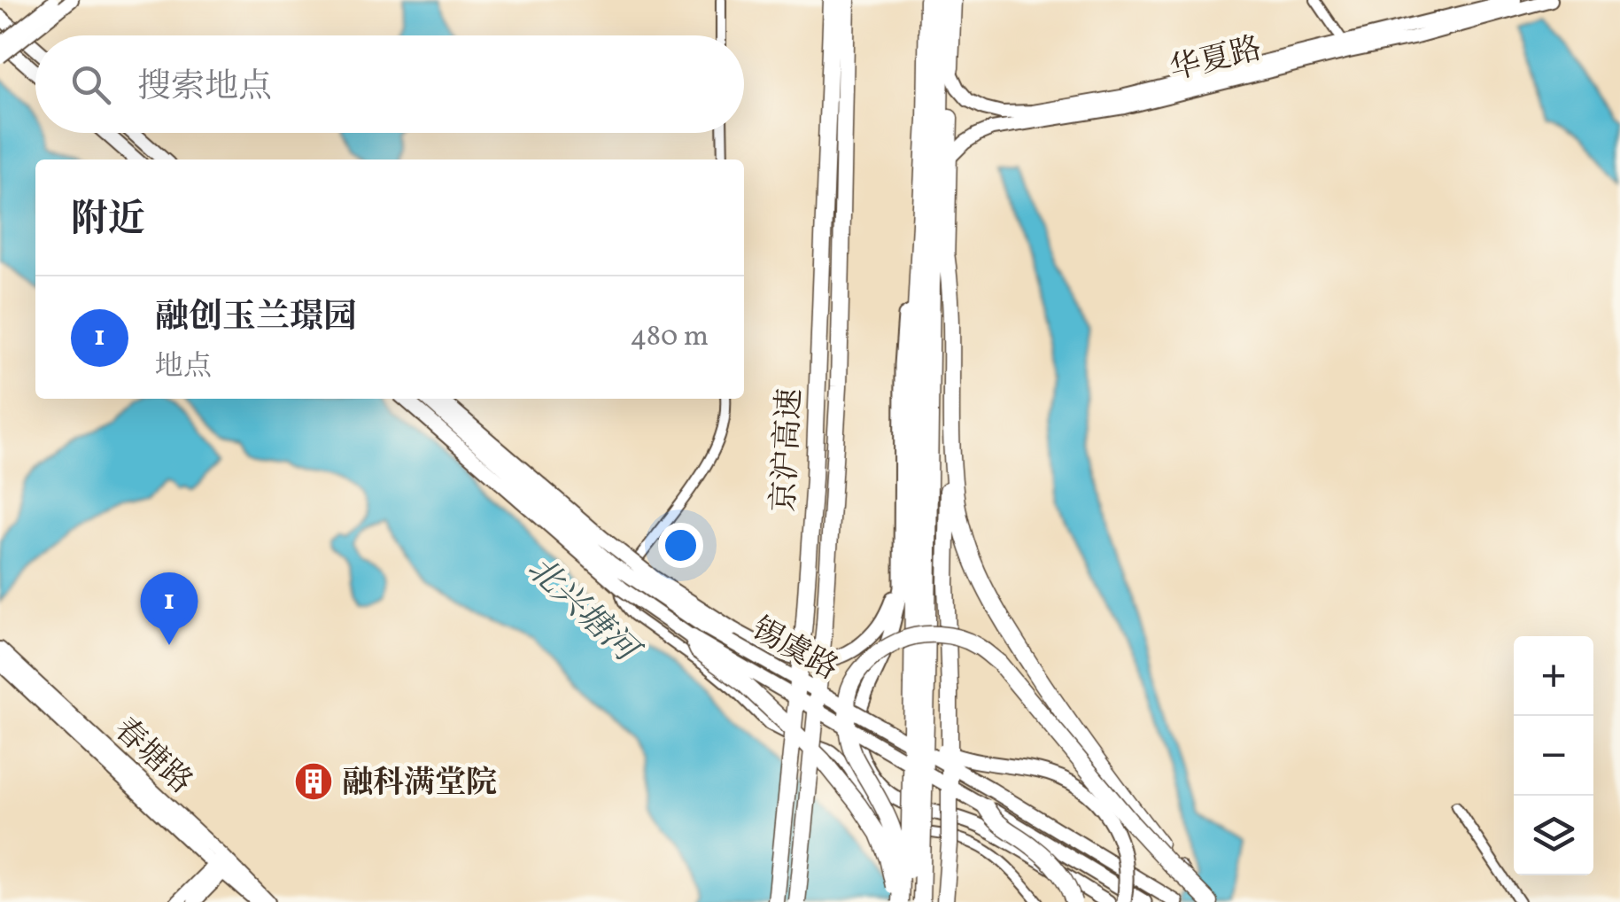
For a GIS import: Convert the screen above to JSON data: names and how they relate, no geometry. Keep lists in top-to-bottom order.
{
  "streets": {
    "highway": ["京沪高速"],
    "main road": ["锡虞路"],
    "street": ["华夏路", "春塘路"]
  },
  "water": ["北兴塘河"],
  "places": {
    "building": ["融科满堂院"]
  },
  "page": {
    "search": "搜索地点",
    "heading": "附近",
    "list": [
      {
        "mark": "1",
        "name": "融创玉兰璟园",
        "note": "地点",
        "value": "480 m"
      }
    ],
    "pins": "1",
    "map_buttons": ["+", "−"]
  }
}
